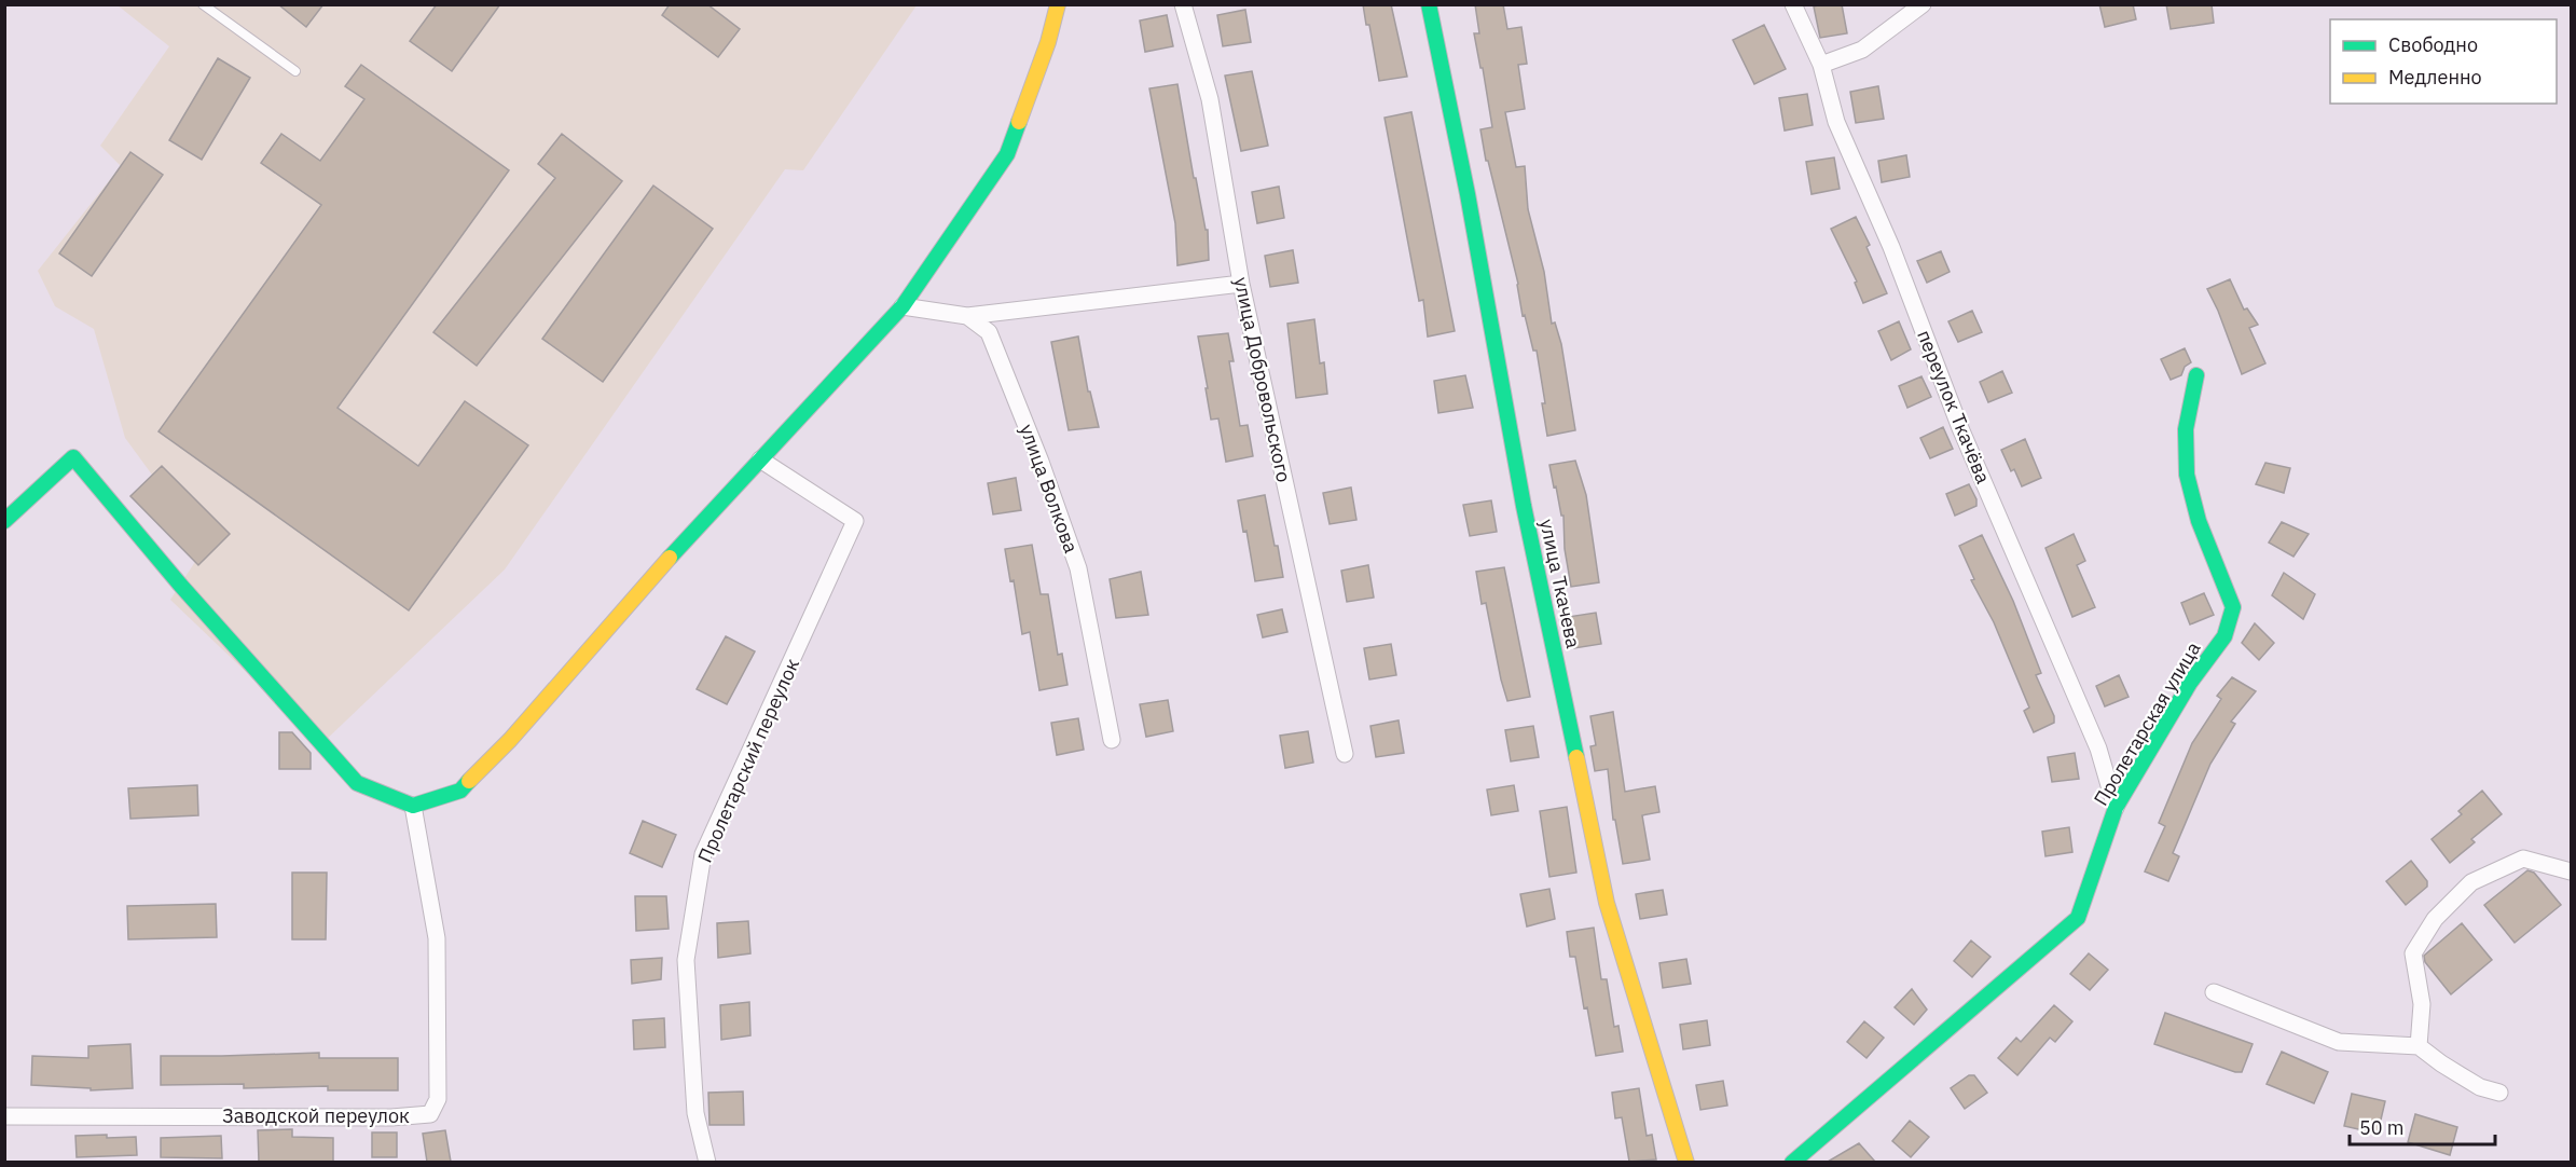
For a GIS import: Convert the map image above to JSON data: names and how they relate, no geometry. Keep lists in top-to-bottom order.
{
  "streets": {
    "street": [
      "улица Добровольского",
      "переулок Ткачёва",
      "улица Волкова",
      "улица Ткачева",
      "Пролетарская улица",
      "Пролетарский переулок",
      "Заводской переулок"
    ]
  },
  "crossings": [
    ["переулок Ткачёва", "Пролетарская улица"]
  ],
  "legend": ["Свободно", "Медленно"],
  "scale_bar": "50 m"
}
